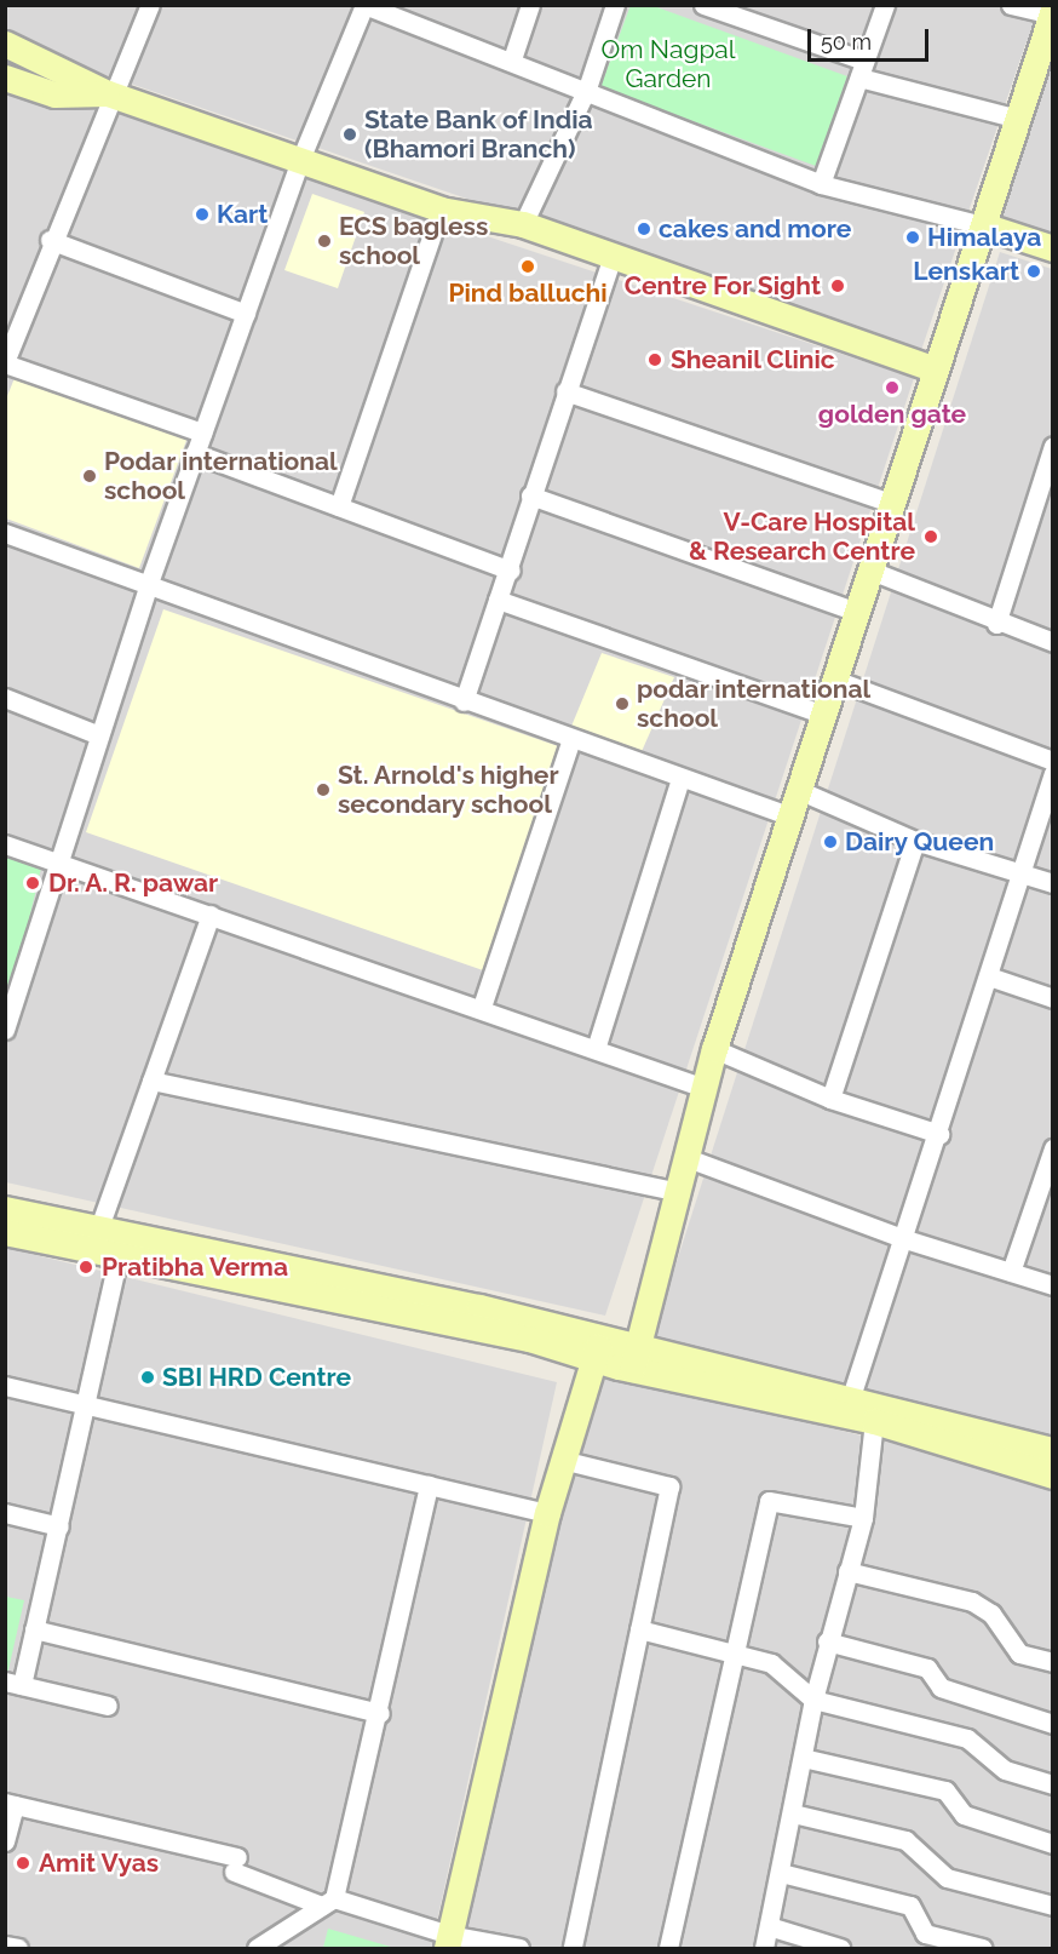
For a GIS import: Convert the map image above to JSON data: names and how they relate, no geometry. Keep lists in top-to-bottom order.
{
  "parks": ["Om Nagpal Garden"],
  "places": [
    "State Bank of India (Bhamori Branch)",
    "Kart",
    "cakes and more",
    "Himalaya",
    "ECS bagless school",
    "Pind balluchi",
    "Lenskart",
    "Centre For Sight",
    "Sheanil Clinic",
    "golden gate",
    "Podar international school",
    "V-Care Hospital & Research Centre",
    "podar international school",
    "St. Arnold's higher secondary school",
    "Dairy Queen",
    "Dr. A. R. pawar",
    "Pratibha Verma",
    "SBI HRD Centre",
    "Amit Vyas"
  ],
  "scale_bar": "50 m"
}
